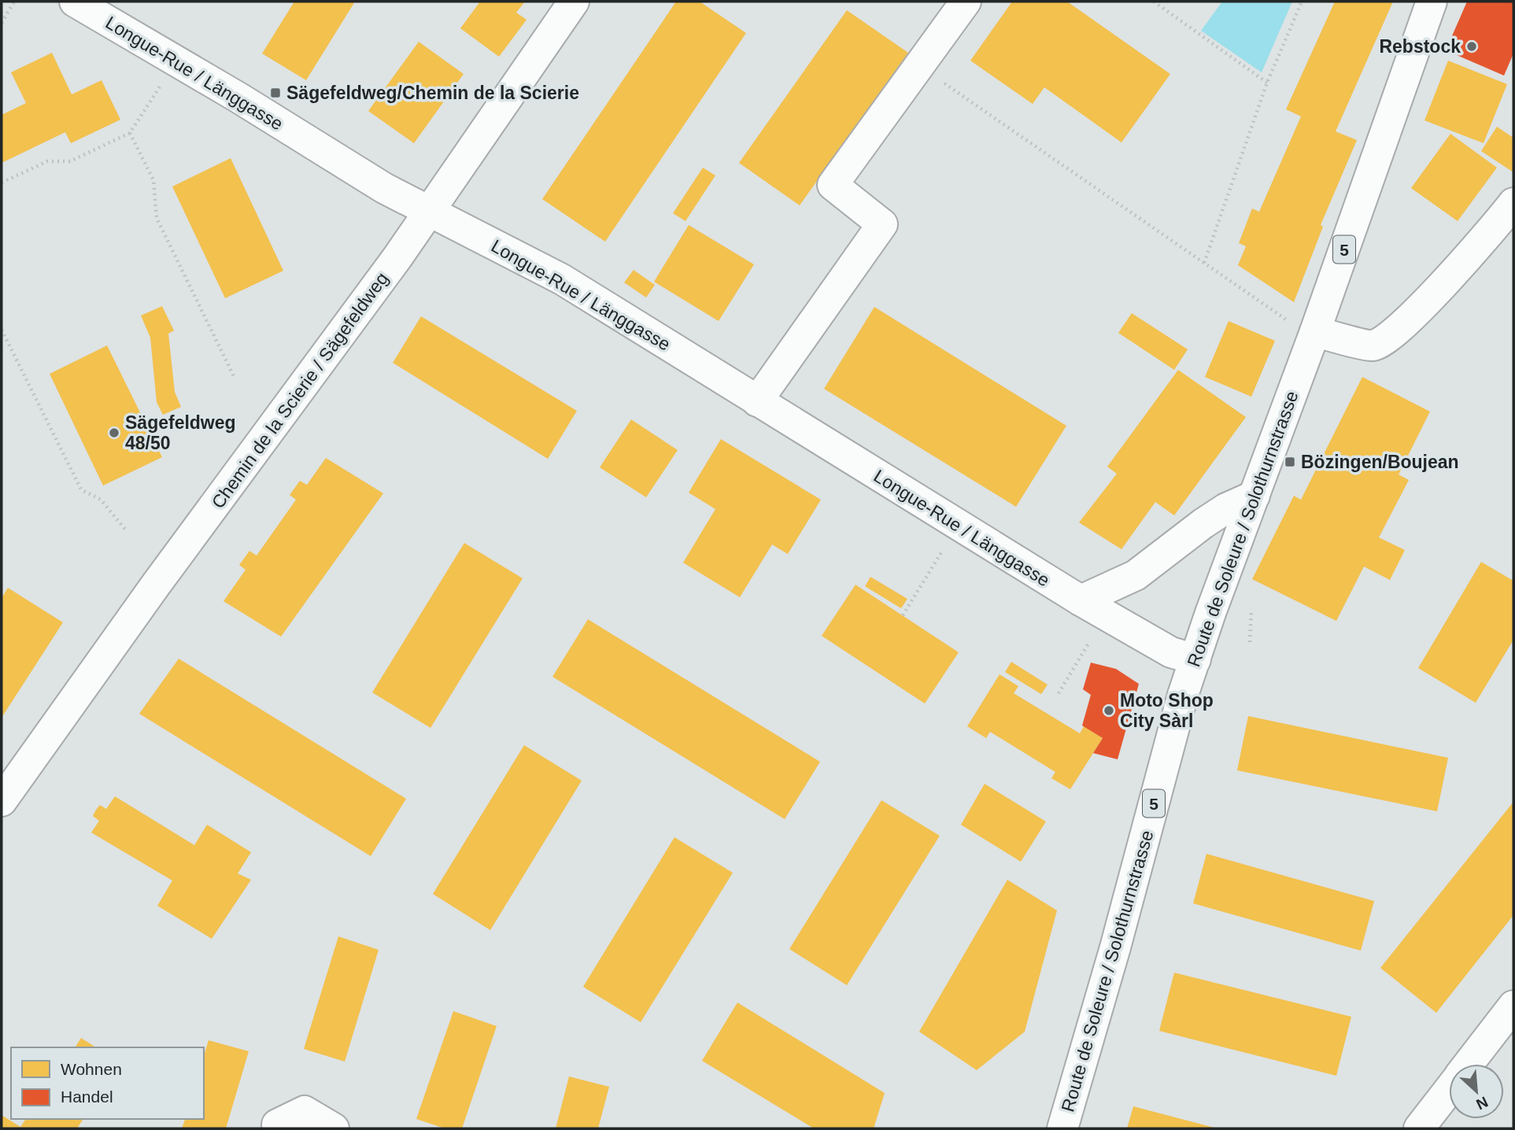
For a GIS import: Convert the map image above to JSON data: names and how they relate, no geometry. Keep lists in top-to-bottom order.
{
  "streets": {
    "street": [
      "Longue-Rue / Länggasse",
      "5",
      "Chemin de la Scierie / Sägefeldweg",
      "Route de Soleure / Solothurnstrasse"
    ]
  },
  "crossings": [
    ["Longue-Rue / Länggasse", "Chemin de la Scierie / Sägefeldweg"],
    ["Longue-Rue / Länggasse", "Route de Soleure / Solothurnstrasse"]
  ],
  "places": {
    "other": ["Rebstock", "Sägefeldweg 48/50", "Moto Shop City Sàrl"],
    "transit": ["Sägefeldweg/Chemin de la Scierie", "Bözingen/Boujean"]
  },
  "legend": ["Wohnen", "Handel"],
  "north": "bottom right"
}
